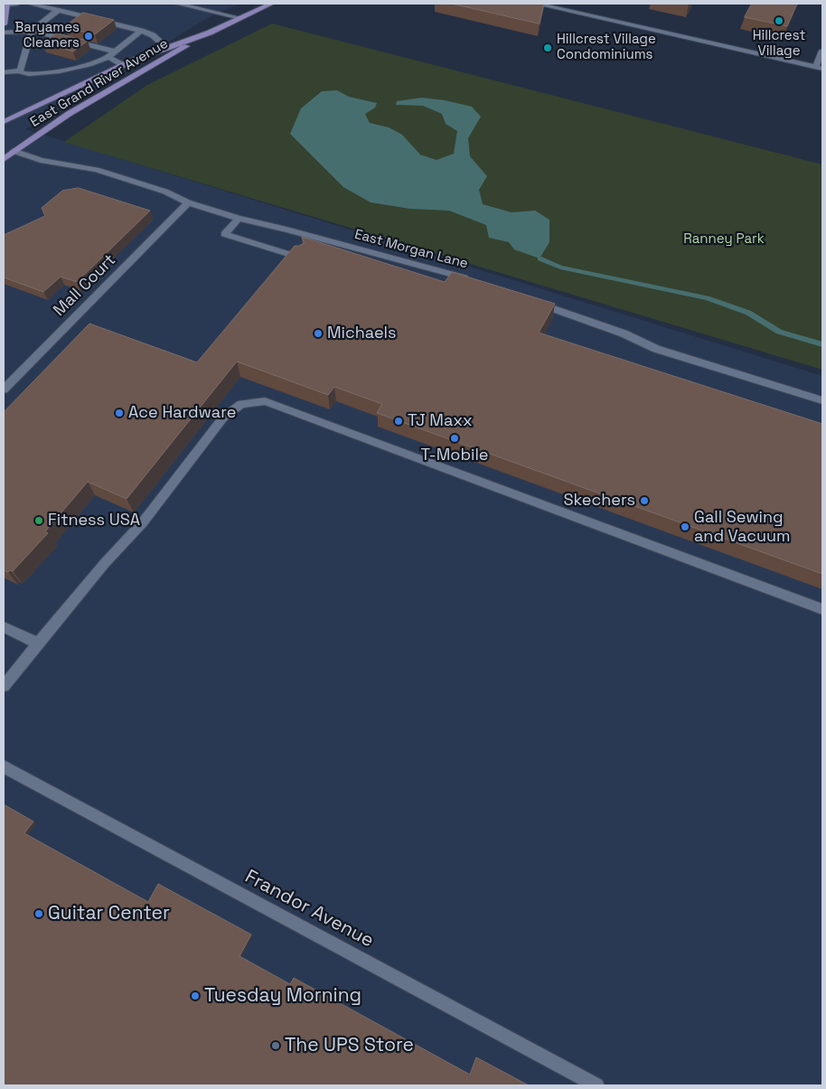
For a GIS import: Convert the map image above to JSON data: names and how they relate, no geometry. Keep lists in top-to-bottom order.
{
  "streets": {
    "main road": ["East Grand River Avenue"],
    "street": ["East Morgan Lane", "Mall Court", "Frandor Avenue"]
  },
  "crossings": [
    ["East Grand River Avenue", "East Morgan Lane"],
    ["East Morgan Lane", "Mall Court"]
  ],
  "parks": ["Ranney Park"],
  "places": [
    "Hillcrest Village",
    "Baryames Cleaners",
    "Hillcrest Village Condominiums",
    "Michaels",
    "Ace Hardware",
    "TJ Maxx",
    "T-Mobile",
    "Skechers",
    "Fitness USA",
    "Gall Sewing and Vacuum",
    "Guitar Center",
    "Tuesday Morning",
    "The UPS Store"
  ]
}
